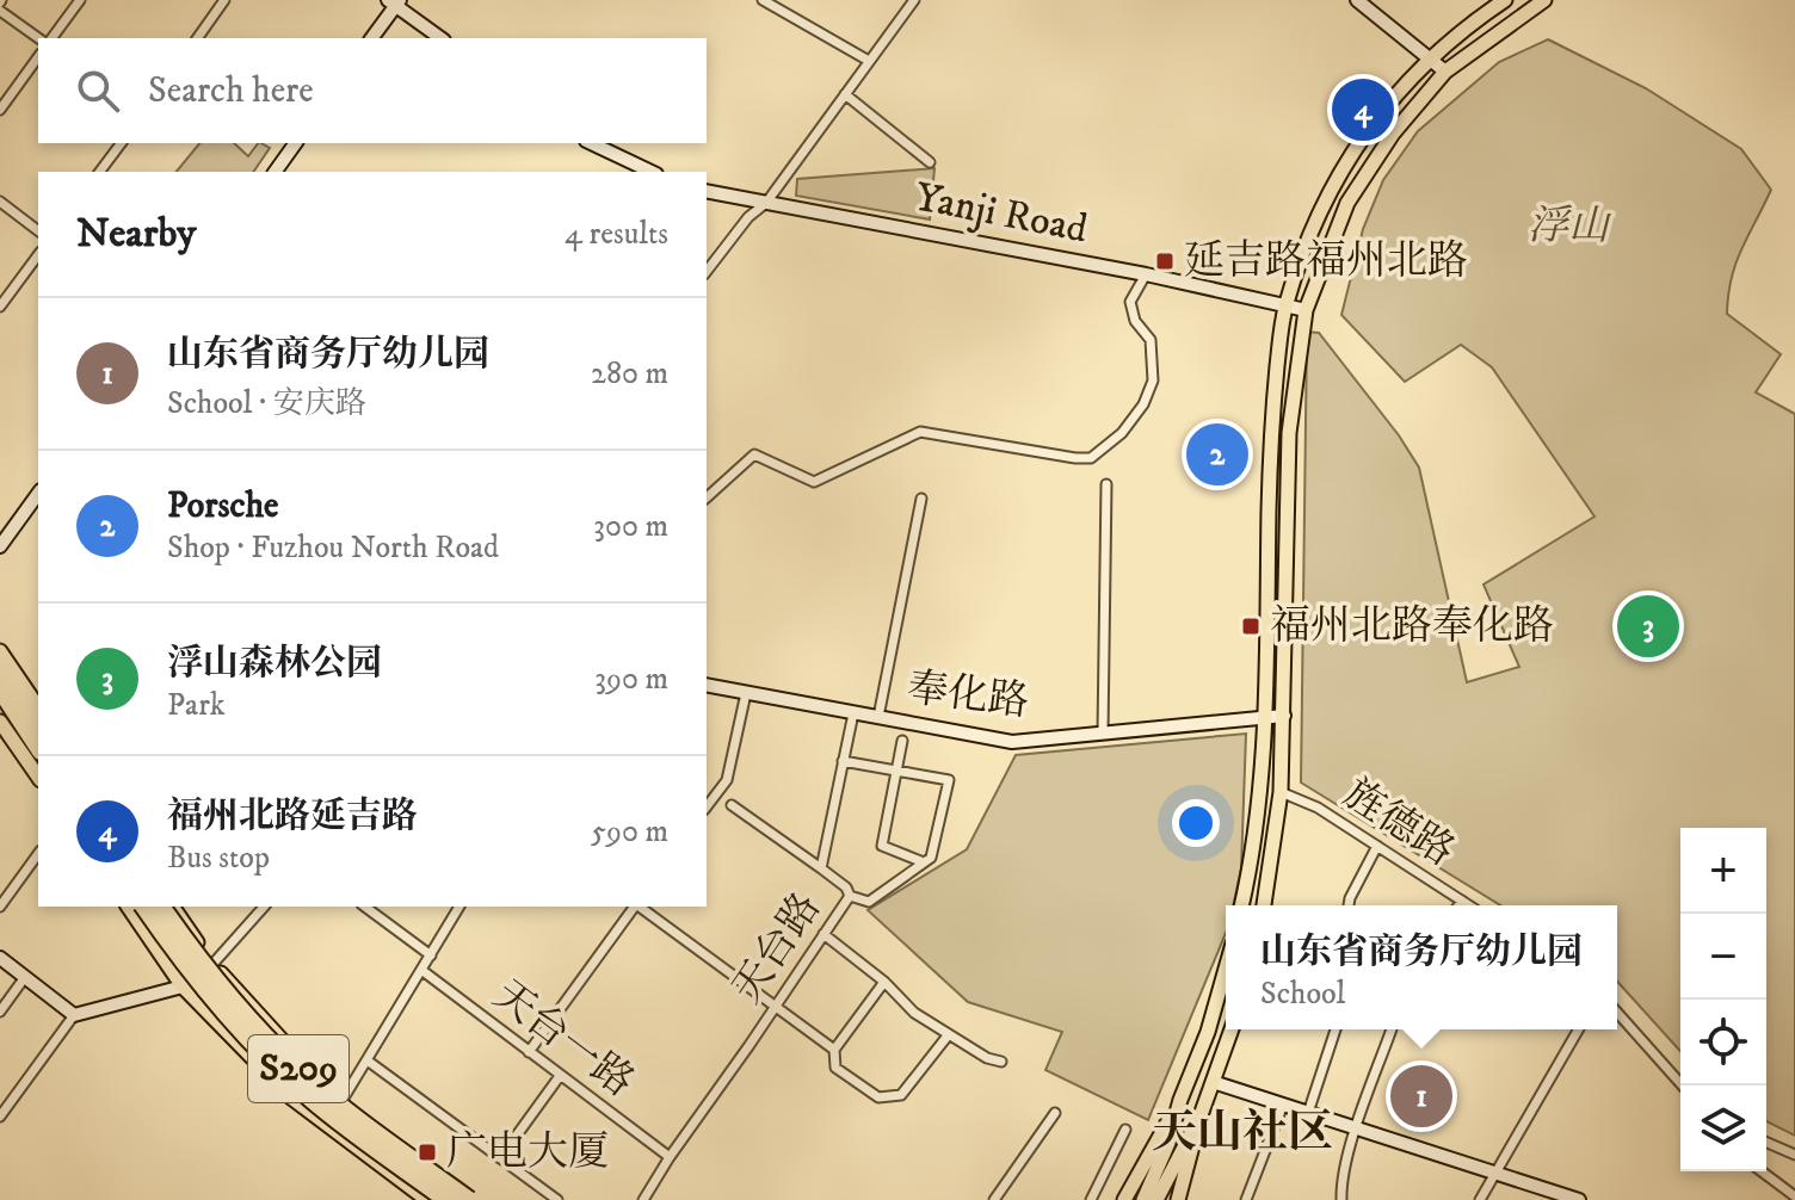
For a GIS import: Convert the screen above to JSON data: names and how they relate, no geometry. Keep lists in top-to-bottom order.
{
  "streets": {
    "highway": ["S209"],
    "street": [
      "Yanji Road",
      "奉化路",
      "旌德路",
      "天台路",
      "天台一路"
    ]
  },
  "crossings": [
    ["奉化路", "天台路"],
    ["天台路", "天台一路"]
  ],
  "districts": ["天山社区"],
  "parks": ["浮山"],
  "places": {
    "transit": ["延吉路福州北路", "福州北路奉化路", "广电大厦"]
  },
  "page": {
    "search": "Search here",
    "pins": [
      "4",
      "2",
      "3",
      "1"
    ],
    "heading": ["Nearby", "4 results"],
    "list": [
      {
        "mark": "1",
        "name": "山东省商务厅幼儿园",
        "note": "School · 安庆路",
        "value": "280 m"
      },
      {
        "mark": "2",
        "name": "Porsche",
        "note": "Shop · Fuzhou North Road",
        "value": "300 m"
      },
      {
        "mark": "3",
        "name": "浮山森林公园",
        "note": "Park",
        "value": "390 m"
      },
      {
        "mark": "4",
        "name": "福州北路延吉路",
        "note": "Bus stop",
        "value": "590 m"
      }
    ],
    "map_buttons": ["+", "−"],
    "popup": ["山东省商务厅幼儿园", "School"]
  }
}
